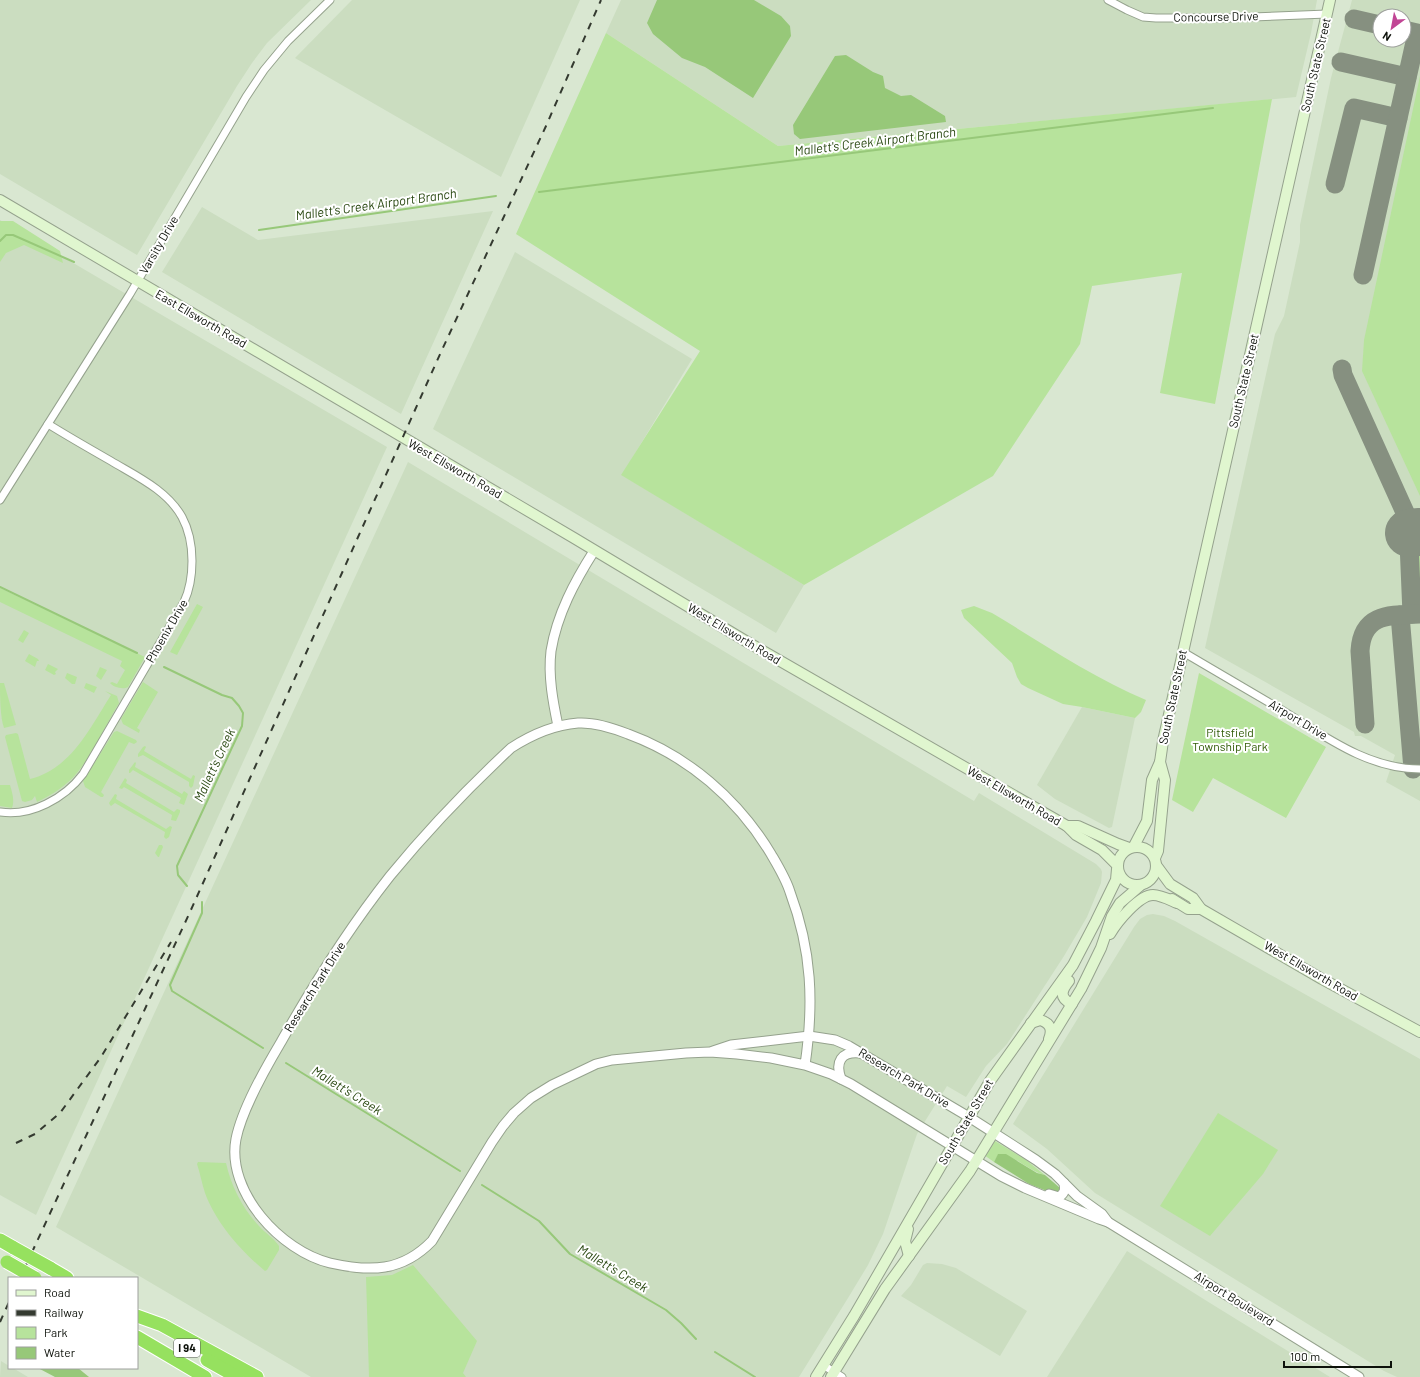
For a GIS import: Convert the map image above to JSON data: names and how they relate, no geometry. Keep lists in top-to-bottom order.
{
  "streets": {
    "highway": ["I 94"],
    "main road": ["South State Street", "East Ellsworth Road", "West Ellsworth Road"],
    "street": [
      "Concourse Drive",
      "Varsity Drive",
      "Phoenix Drive",
      "Airport Drive",
      "Research Park Drive",
      "Airport Boulevard"
    ]
  },
  "crossings": [
    ["Concourse Drive", "South State Street"],
    ["South State Street", "West Ellsworth Road"],
    ["South State Street", "Airport Drive"],
    ["South State Street", "Research Park Drive"],
    ["South State Street", "Airport Boulevard"],
    ["Varsity Drive", "East Ellsworth Road"],
    ["Varsity Drive", "Phoenix Drive"],
    ["East Ellsworth Road", "West Ellsworth Road"],
    ["Research Park Drive", "Airport Boulevard"]
  ],
  "water": ["Mallett's Creek Airport Branch", "Mallett's Creek"],
  "parks": ["Pittsfield Township Park"],
  "legend": [
    "Road",
    "Railway",
    "Park",
    "Water"
  ],
  "scale_bar": "100 m",
  "north": "bottom left"
}
